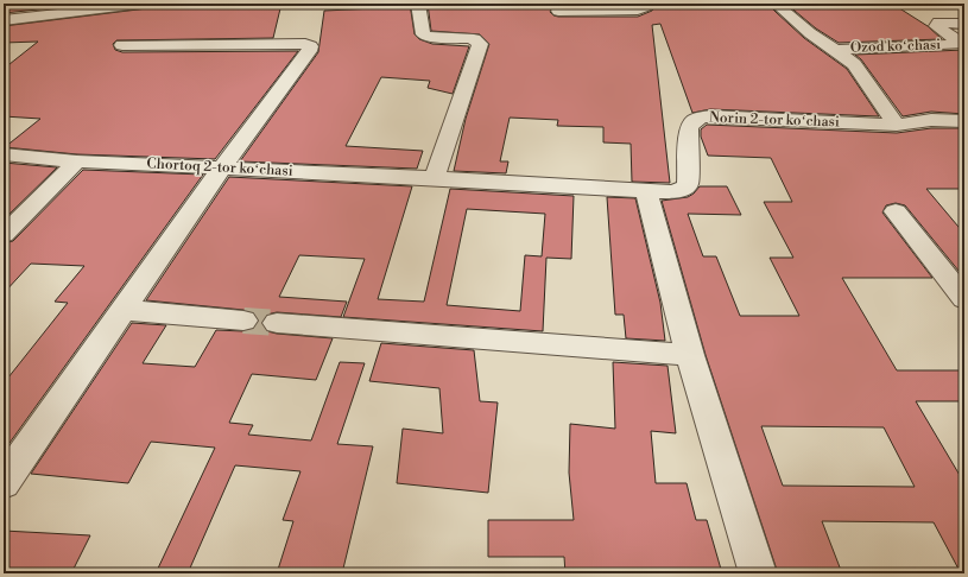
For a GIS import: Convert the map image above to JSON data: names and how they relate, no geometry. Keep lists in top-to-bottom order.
{
  "streets": {
    "street": ["Ozod koʻchasi", "Norin 2-tor koʻchasi", "Chortoq 2-tor koʻchasi"]
  },
  "crossings": [
    ["Ozod koʻchasi", "Norin 2-tor koʻchasi"],
    ["Norin 2-tor koʻchasi", "Chortoq 2-tor koʻchasi"]
  ]
}
